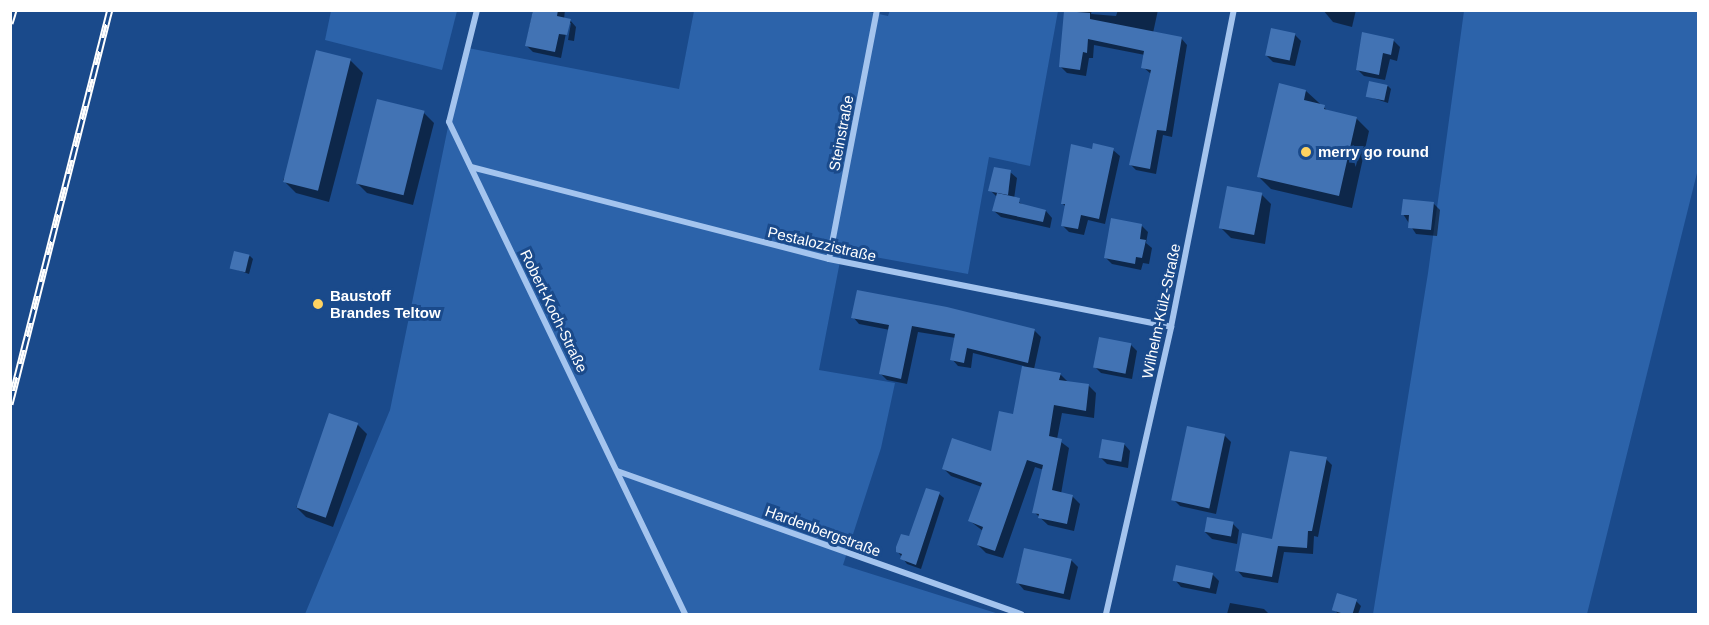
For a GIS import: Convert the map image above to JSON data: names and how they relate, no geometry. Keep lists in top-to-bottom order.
{
  "streets": {
    "street": [
      "Steinstraße",
      "Pestalozzistraße",
      "Robert-Koch-Straße",
      "Wilhelm-Külz-Straße",
      "Hardenbergstraße"
    ]
  },
  "crossings": [
    ["Steinstraße", "Pestalozzistraße"],
    ["Pestalozzistraße", "Robert-Koch-Straße"],
    ["Pestalozzistraße", "Wilhelm-Külz-Straße"],
    ["Robert-Koch-Straße", "Hardenbergstraße"]
  ],
  "places": ["merry go round", "Baustoff Brandes Teltow"]
}
